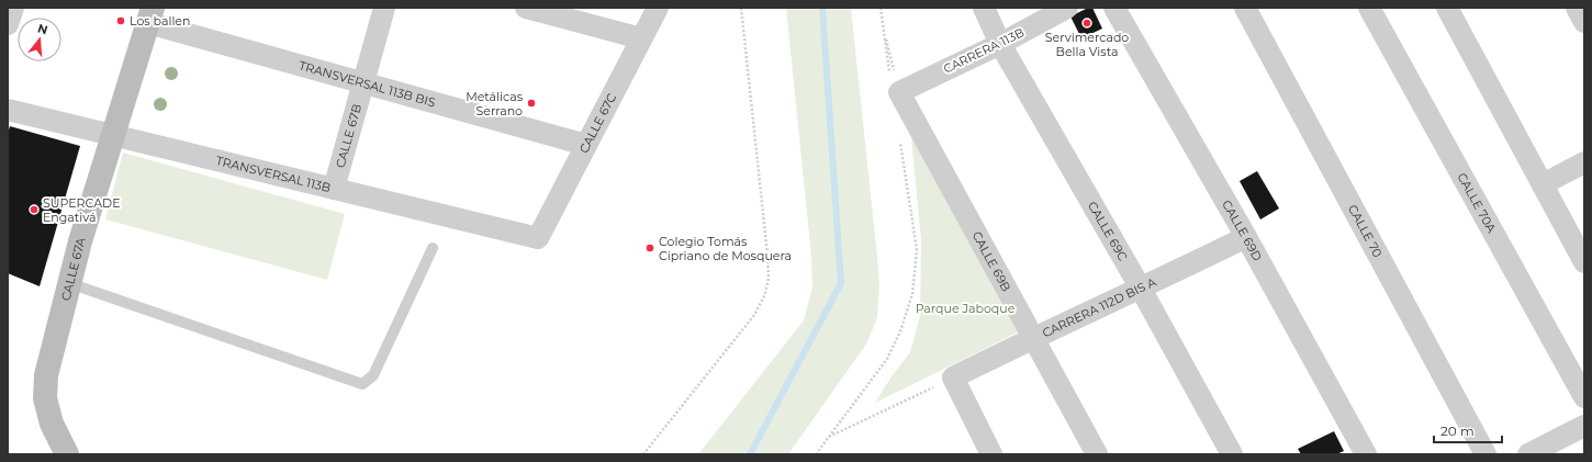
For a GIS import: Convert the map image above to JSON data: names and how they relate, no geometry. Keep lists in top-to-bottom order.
{
  "streets": {
    "street": [
      "CARRERA 113B",
      "TRANSVERSAL 113B BIS",
      "CALLE 67C",
      "CALLE 67B",
      "TRANSVERSAL 113B",
      "CALLE 70A",
      "CALLE 69D",
      "CALLE 70",
      "CALLE 69C",
      "CALLE 69B",
      "CALLE 67A",
      "CARRERA 112D BIS A"
    ]
  },
  "crossings": [
    ["CARRERA 113B", "CALLE 69C"],
    ["CARRERA 113B", "CALLE 69B"],
    ["TRANSVERSAL 113B BIS", "CALLE 67C"],
    ["TRANSVERSAL 113B BIS", "CALLE 67B"],
    ["TRANSVERSAL 113B BIS", "CALLE 67A"],
    ["CALLE 67C", "TRANSVERSAL 113B"],
    ["CALLE 67B", "TRANSVERSAL 113B"],
    ["TRANSVERSAL 113B", "CALLE 67A"],
    ["CALLE 69D", "CARRERA 112D BIS A"],
    ["CALLE 69C", "CARRERA 112D BIS A"],
    ["CALLE 69B", "CARRERA 112D BIS A"]
  ],
  "parks": ["Parque Jaboque"],
  "places": [
    "Los ballen",
    "Servimercado Bella Vista",
    "Metálicas Serrano",
    "SUPERCADE Engativá",
    "Colegio Tomás Cipriano de Mosquera"
  ],
  "scale_bar": "20 m",
  "north": "top"
}
